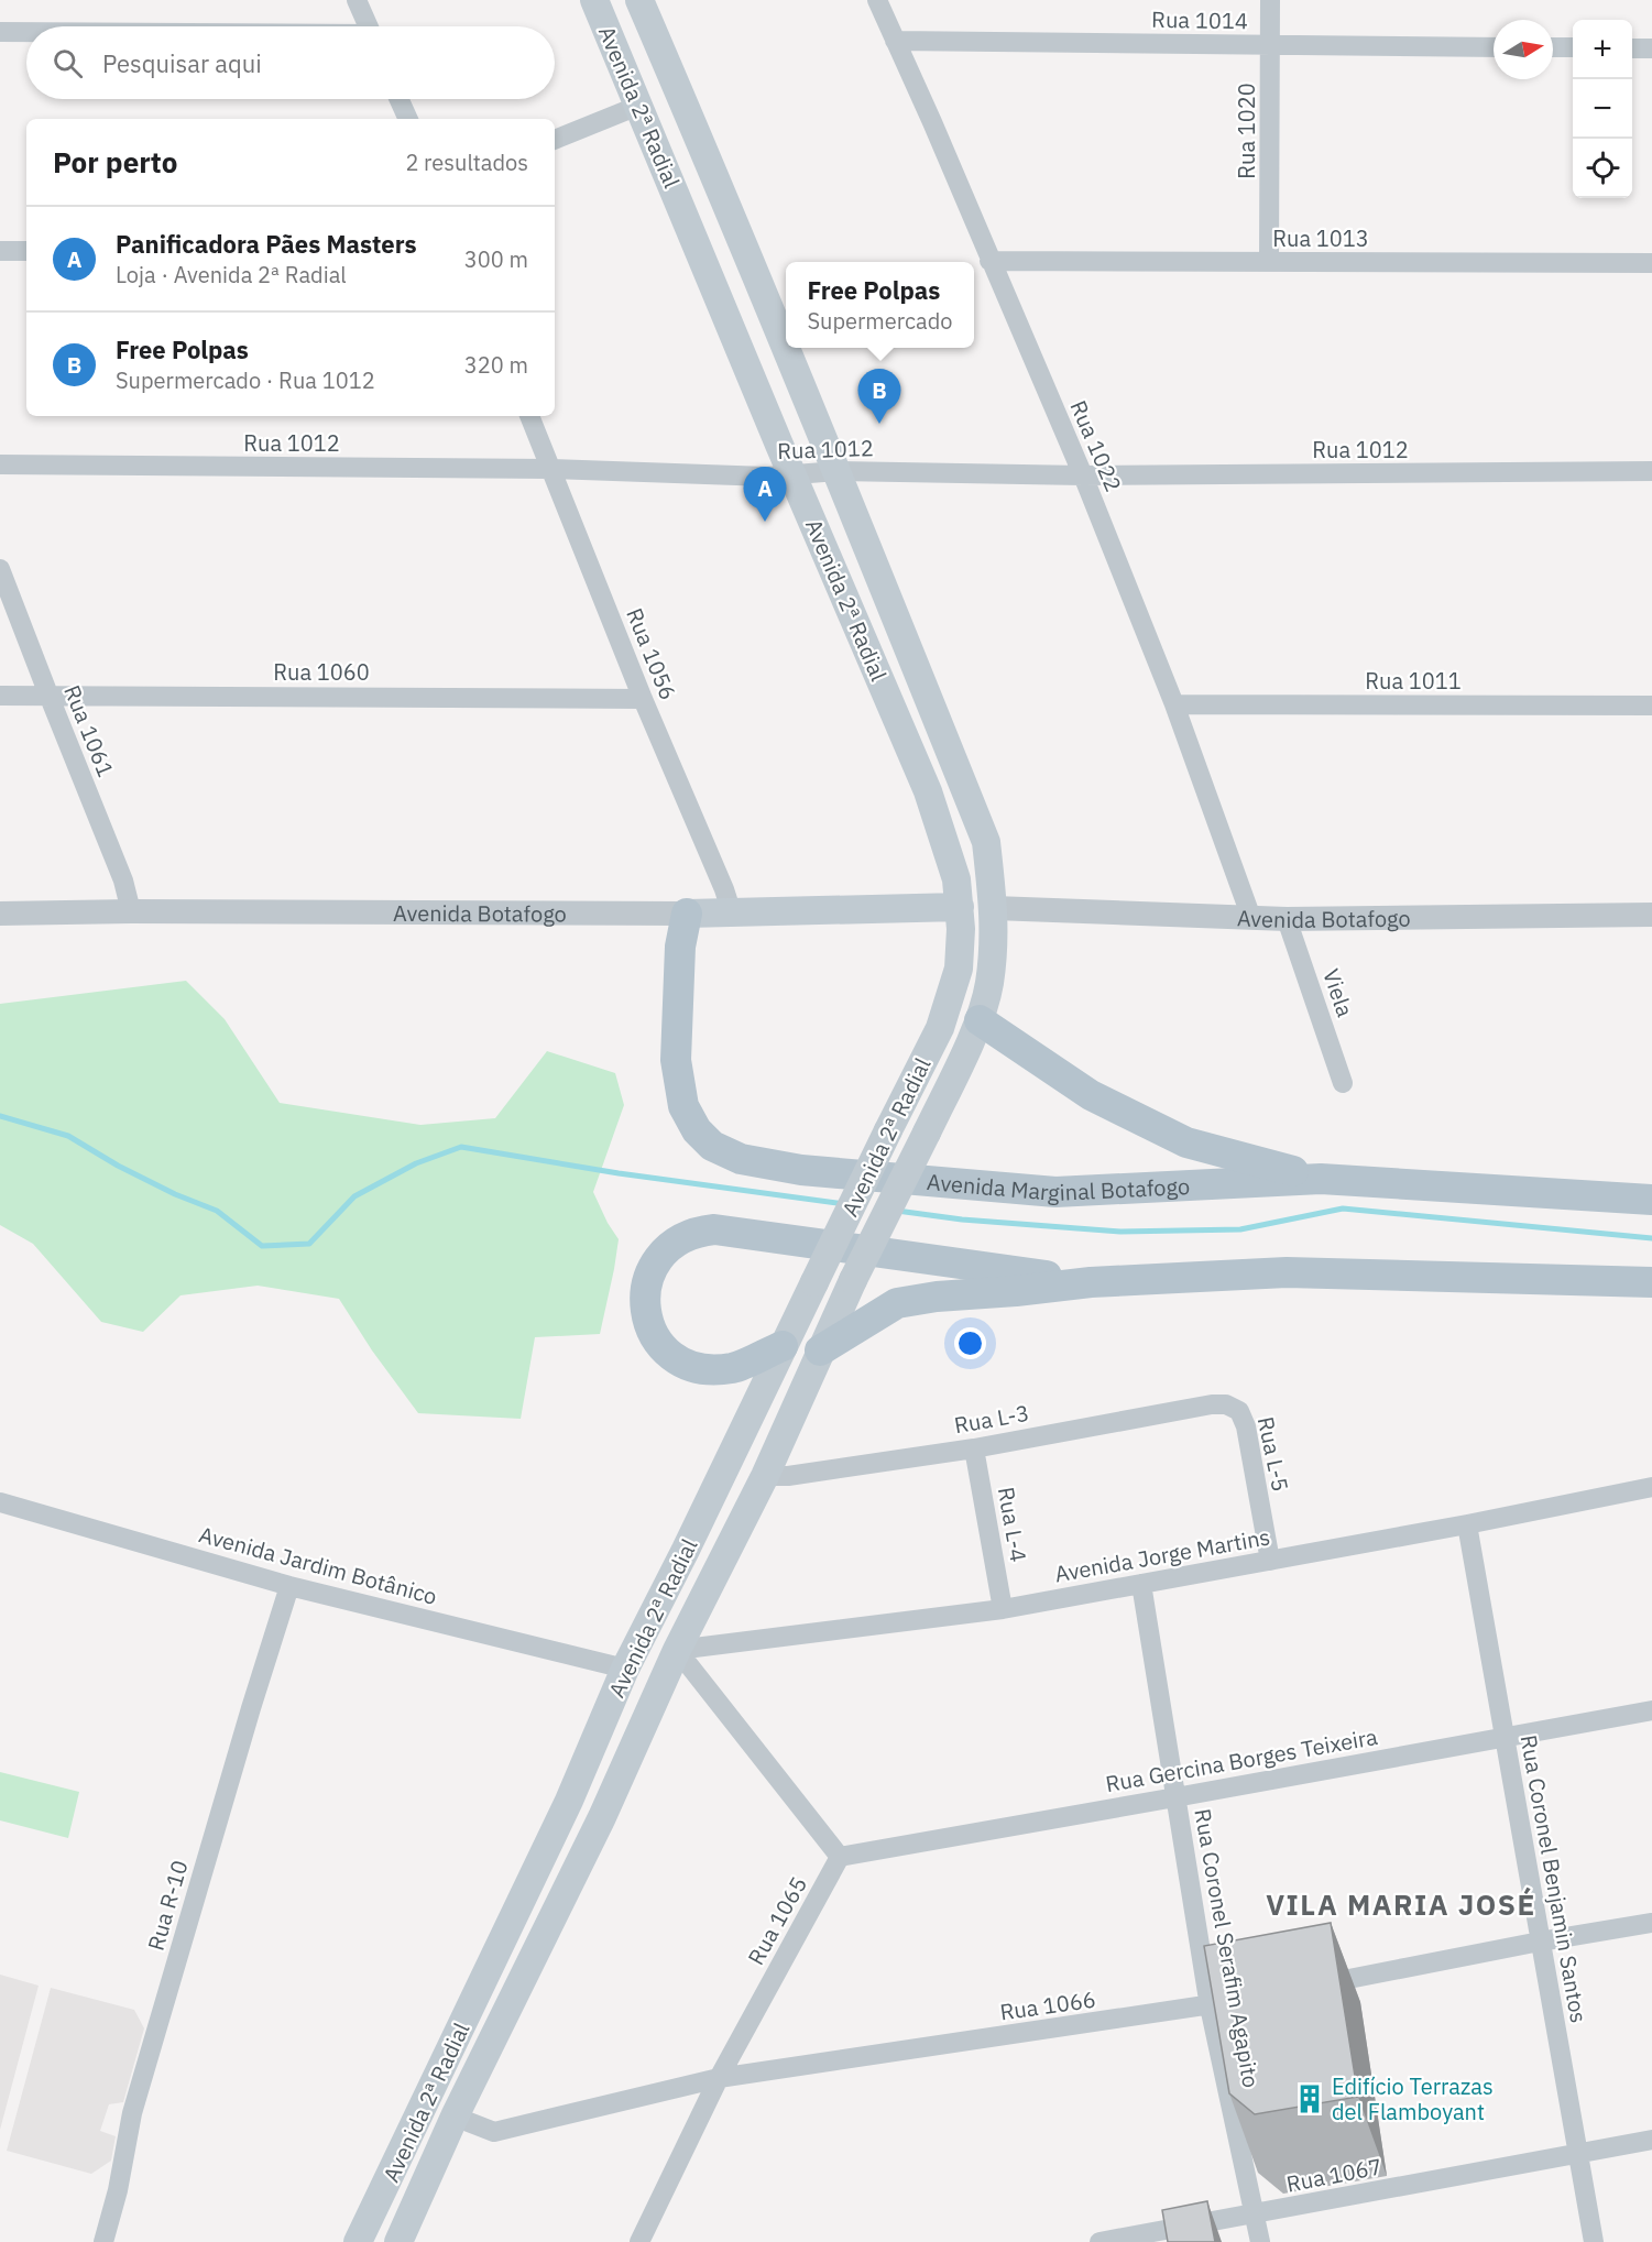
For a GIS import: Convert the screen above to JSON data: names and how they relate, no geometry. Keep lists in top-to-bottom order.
{
  "streets": {
    "main road": ["Avenida 2ª Radial", "Avenida Botafogo", "Avenida Marginal Botafogo"],
    "street": [
      "Rua 1014",
      "Rua 1020",
      "Rua 1013",
      "Rua 1012",
      "Rua 1022",
      "Rua 1056",
      "Rua 1060",
      "Rua 1011",
      "Rua 1061",
      "Viela",
      "Rua L-3",
      "Rua L-5",
      "Rua L-4",
      "Avenida Jorge Martins",
      "Avenida Jardim Botânico",
      "Rua Gercina Borges Teixeira",
      "Rua Coronel Benjamin Santos",
      "Rua R-10",
      "Rua 1065",
      "Rua Coronel Serafim Agapito",
      "Rua 1066",
      "Rua 1067"
    ]
  },
  "crossings": [
    ["Rua 1014", "Rua 1020"],
    ["Rua 1014", "Rua 1022"],
    ["Avenida 2ª Radial", "Rua 1012"],
    ["Avenida 2ª Radial", "Avenida Botafogo"],
    ["Avenida 2ª Radial", "Rua L-3"],
    ["Avenida 2ª Radial", "Avenida Jorge Martins"],
    ["Avenida 2ª Radial", "Avenida Jardim Botânico"],
    ["Avenida 2ª Radial", "Rua 1066"],
    ["Rua 1020", "Rua 1013"],
    ["Rua 1013", "Rua 1022"],
    ["Rua 1012", "Rua 1022"],
    ["Rua 1012", "Rua 1056"],
    ["Rua 1022", "Rua 1011"],
    ["Rua 1022", "Avenida Botafogo"],
    ["Rua 1056", "Rua 1060"],
    ["Rua 1056", "Avenida Botafogo"],
    ["Rua 1060", "Rua 1061"],
    ["Rua 1061", "Avenida Botafogo"],
    ["Avenida Botafogo", "Viela"],
    ["Avenida Botafogo", "Avenida Marginal Botafogo"],
    ["Rua L-3", "Rua L-5"],
    ["Rua L-3", "Rua L-4"],
    ["Rua L-5", "Avenida Jorge Martins"],
    ["Rua L-4", "Avenida Jorge Martins"],
    ["Avenida Jorge Martins", "Rua Coronel Benjamin Santos"],
    ["Avenida Jorge Martins", "Rua Coronel Serafim Agapito"],
    ["Avenida Jardim Botânico", "Rua R-10"],
    ["Rua Gercina Borges Teixeira", "Rua Coronel Benjamin Santos"],
    ["Rua Gercina Borges Teixeira", "Rua 1065"],
    ["Rua Gercina Borges Teixeira", "Rua Coronel Serafim Agapito"],
    ["Rua Coronel Benjamin Santos", "Rua 1067"],
    ["Rua 1065", "Rua 1066"],
    ["Rua Coronel Serafim Agapito", "Rua 1066"],
    ["Rua Coronel Serafim Agapito", "Rua 1067"]
  ],
  "districts": ["VILA MARIA JOSÉ"],
  "places": {
    "building": ["Edifício Terrazas del Flamboyant"]
  },
  "north": "right",
  "page": {
    "map_buttons": ["+", "−"],
    "search": "Pesquisar aqui",
    "heading": ["Por perto", "2 resultados"],
    "list": [
      {
        "mark": "A",
        "name": "Panificadora Pães Masters",
        "note": "Loja · Avenida 2ª Radial",
        "value": "300 m"
      },
      {
        "mark": "B",
        "name": "Free Polpas",
        "note": "Supermercado · Rua 1012",
        "value": "320 m"
      }
    ],
    "popup": ["Free Polpas", "Supermercado"],
    "pins": ["B", "A"]
  }
}
